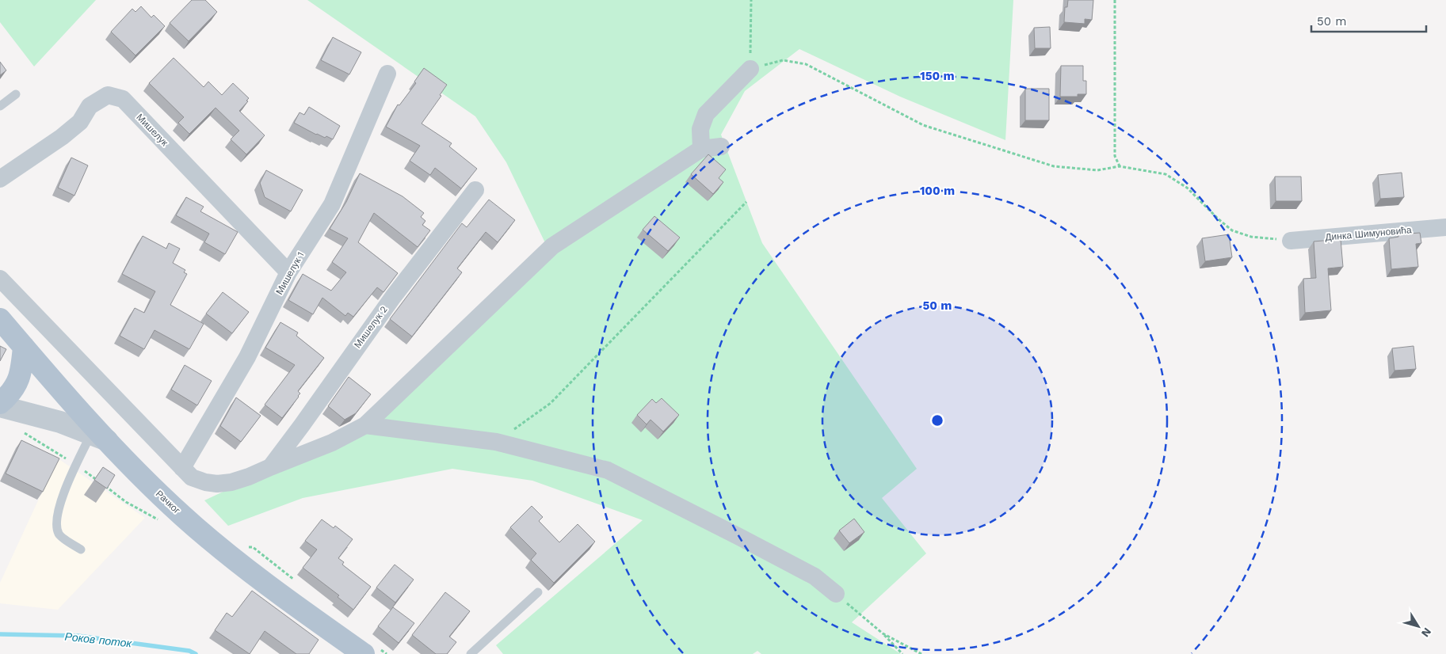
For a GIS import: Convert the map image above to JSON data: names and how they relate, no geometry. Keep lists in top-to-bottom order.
{
  "streets": {
    "main road": ["Рачког"],
    "street": [
      "Мишелук",
      "Динка Шимуновића",
      "Мишелук 1",
      "Мишелук 2"
    ]
  },
  "crossings": [
    ["Мишелук", "Мишелук 1"]
  ],
  "water": ["Роков поток"],
  "scale_bar": "50 m",
  "north": "bottom right",
  "rings": ["150 m", "100 m", "50 m"]
}
